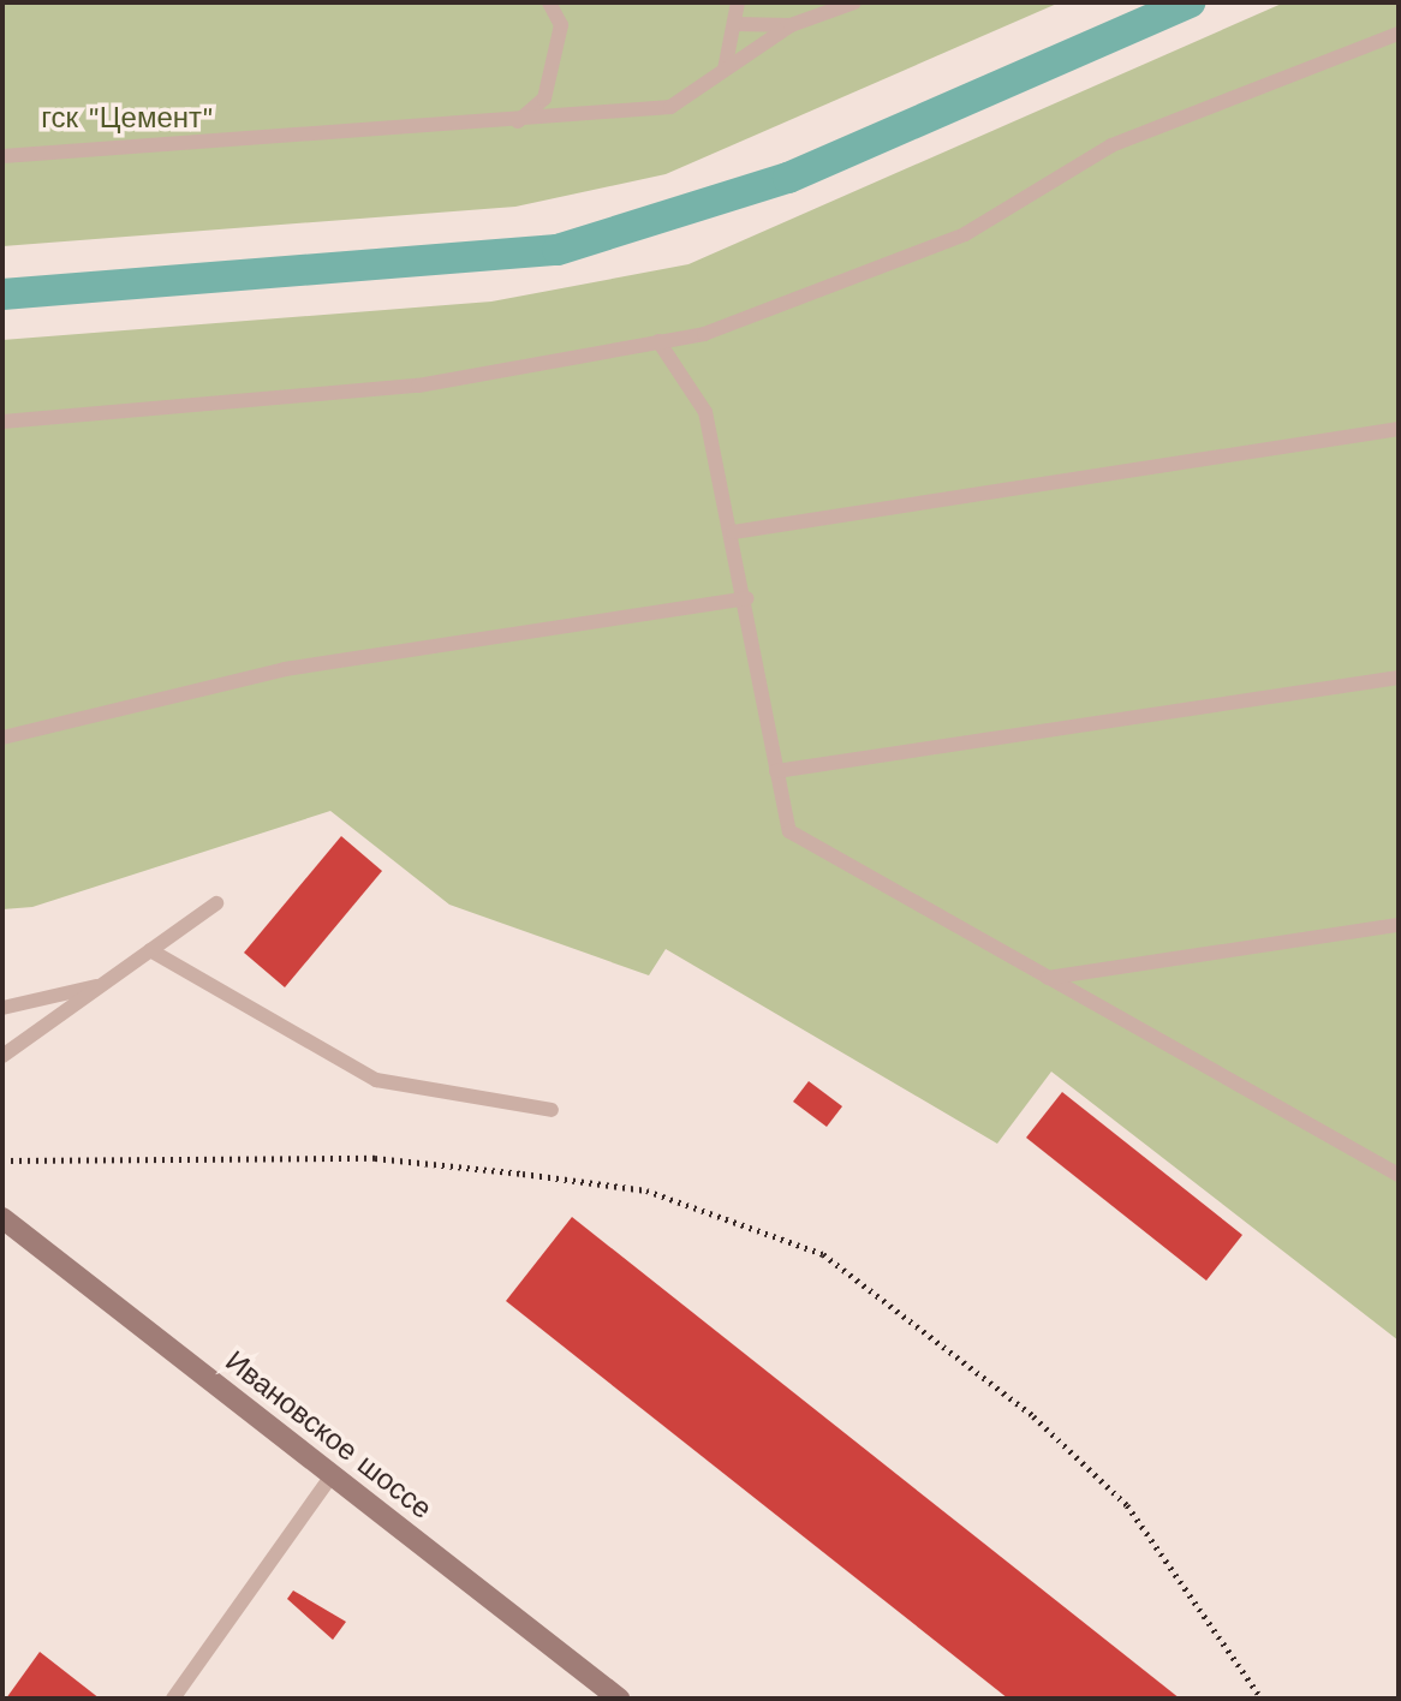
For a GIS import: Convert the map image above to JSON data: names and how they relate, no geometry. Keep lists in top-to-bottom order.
{
  "streets": {
    "street": ["Ивановское шоссе"]
  },
  "parks": ["гск \"Цемент\""]
}
